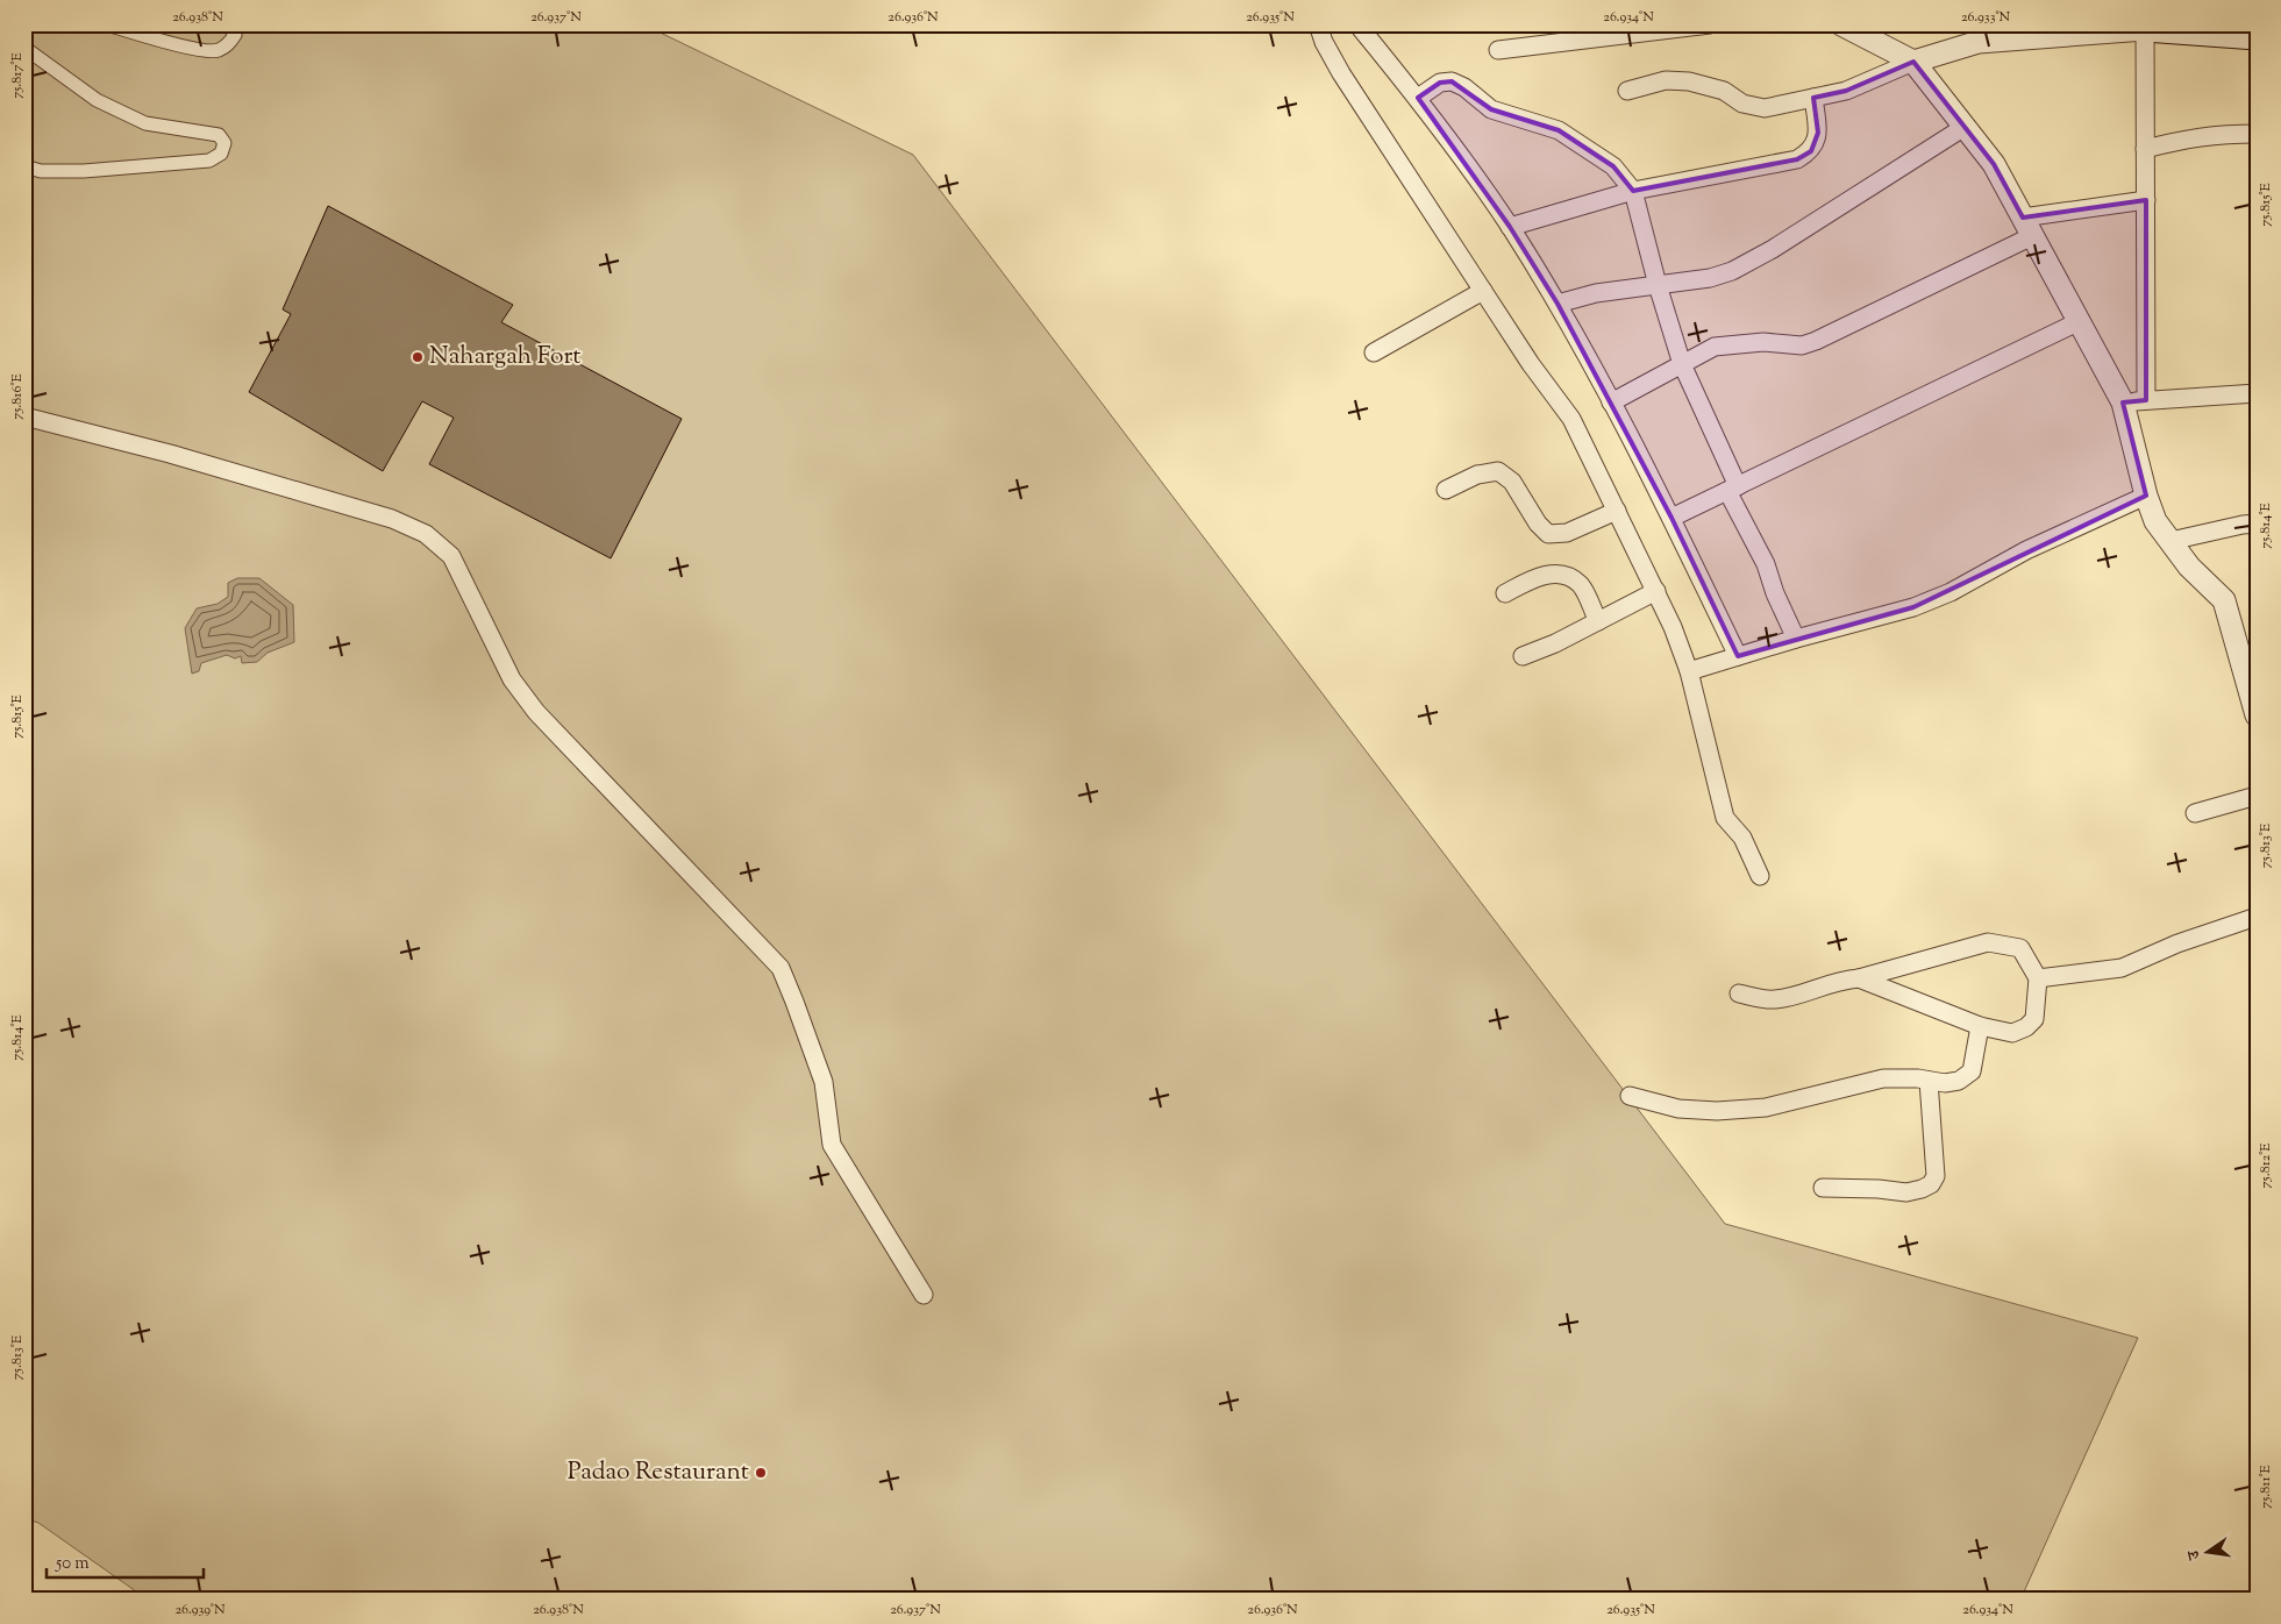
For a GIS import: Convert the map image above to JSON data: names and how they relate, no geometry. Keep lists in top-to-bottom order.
{
  "places": ["Nahargah Fort", "Padao Restaurant"],
  "scale_bar": "50 m",
  "north": "left",
  "coordinates": [
    "26.938°N",
    "26.937°N",
    "26.936°N",
    "26.935°N",
    "26.934°N",
    "26.933°N",
    "75.817°E",
    "75.815°E",
    "75.816°E",
    "75.814°E",
    "75.813°E",
    "75.812°E",
    "75.811°E",
    "26.939°N"
  ]
}
